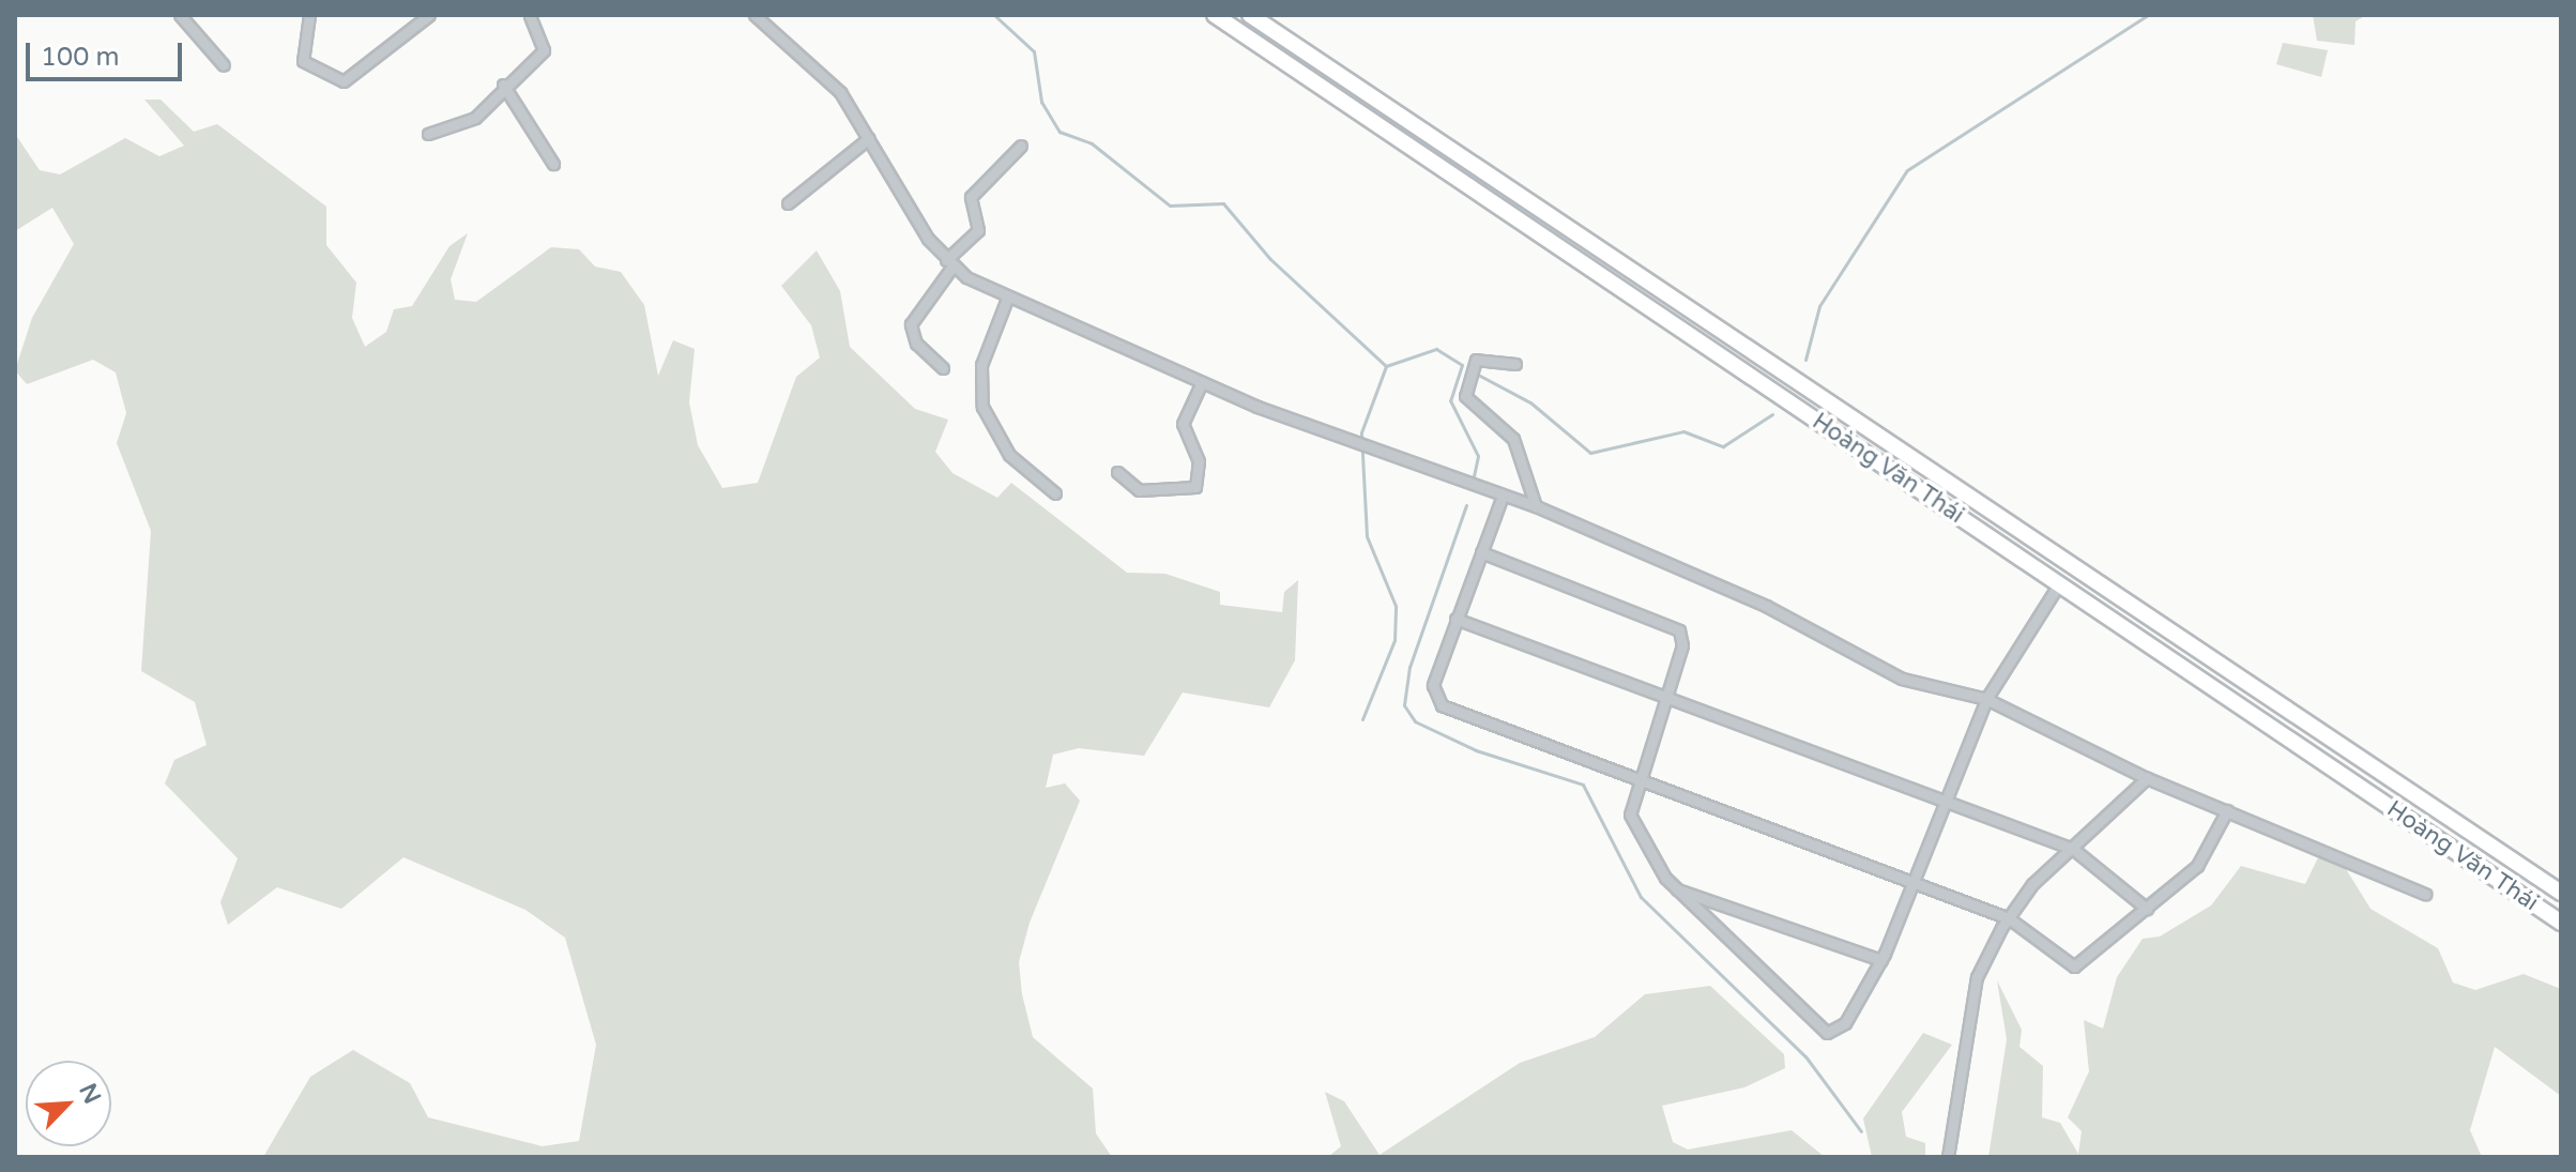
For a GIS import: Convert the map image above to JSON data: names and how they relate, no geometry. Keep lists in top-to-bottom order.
{
  "streets": {
    "main road": ["Hoàng Văn Thái"]
  },
  "scale_bar": "100 m",
  "north": "top right"
}
